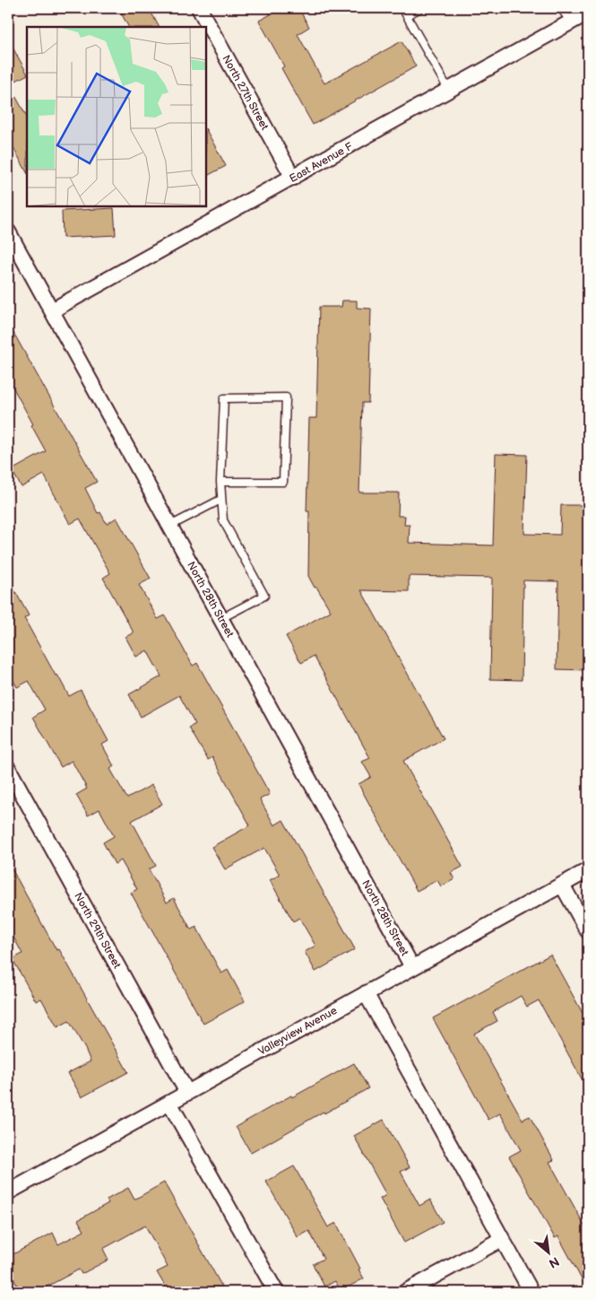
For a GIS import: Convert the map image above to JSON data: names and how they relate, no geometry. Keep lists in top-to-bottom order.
{
  "streets": {
    "street": [
      "North 27th Street",
      "East Avenue F",
      "North 28th Street",
      "North 29th Street",
      "Valleyview Avenue"
    ]
  },
  "crossings": [
    ["North 27th Street", "East Avenue F"],
    ["East Avenue F", "North 28th Street"],
    ["North 28th Street", "Valleyview Avenue"],
    ["North 29th Street", "Valleyview Avenue"]
  ],
  "north": "bottom right"
}
